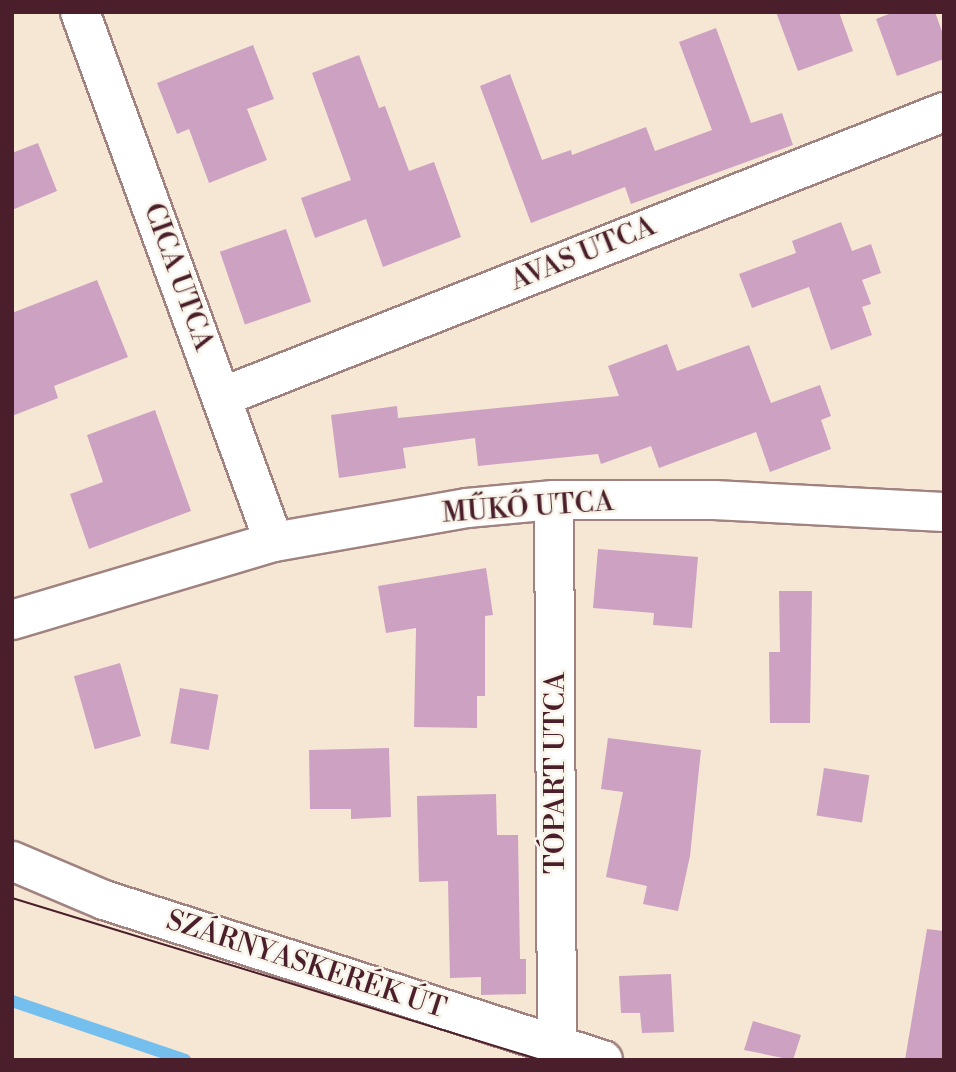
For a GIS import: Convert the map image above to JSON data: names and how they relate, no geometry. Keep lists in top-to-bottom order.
{
  "streets": {
    "street": [
      "AVAS UTCA",
      "CICA UTCA",
      "MŰKŐ UTCA",
      "TÓPART UTCA",
      "SZÁRNYASKERÉK ÚT"
    ]
  },
  "crossings": [
    ["AVAS UTCA", "CICA UTCA"],
    ["CICA UTCA", "MŰKŐ UTCA"],
    ["MŰKŐ UTCA", "TÓPART UTCA"],
    ["TÓPART UTCA", "SZÁRNYASKERÉK ÚT"]
  ]
}
